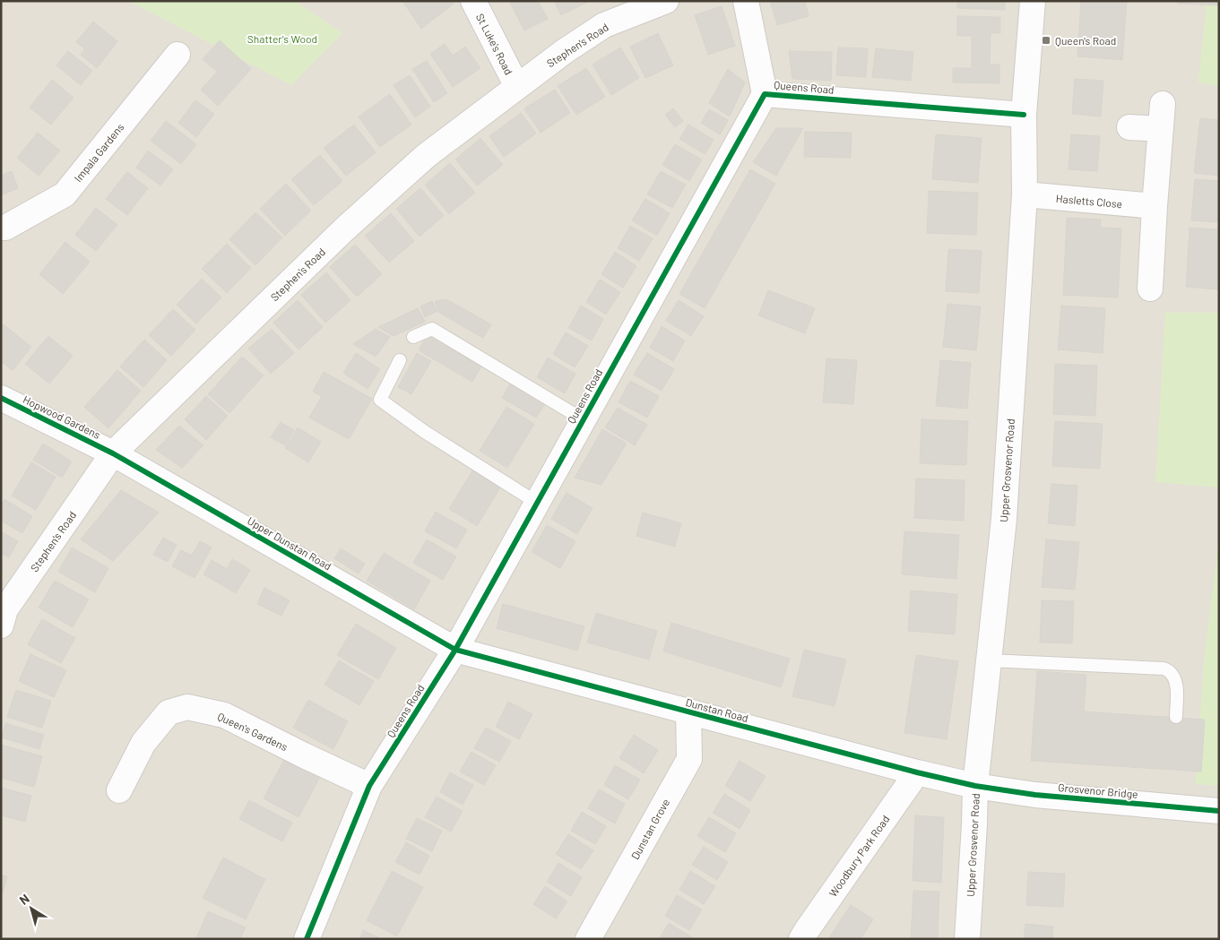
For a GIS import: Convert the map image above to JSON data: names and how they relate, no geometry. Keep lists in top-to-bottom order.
{
  "streets": {
    "street": [
      "St Luke's Road",
      "Stephen's Road",
      "Queens Road",
      "Impala Gardens",
      "Hasletts Close",
      "Hopwood Gardens",
      "Upper Grosvenor Road",
      "Upper Dunstan Road",
      "Dunstan Road",
      "Queen's Gardens",
      "Grosvenor Bridge",
      "Dunstan Grove",
      "Woodbury Park Road"
    ]
  },
  "crossings": [
    ["St Luke's Road", "Stephen's Road"],
    ["Stephen's Road", "Hopwood Gardens"],
    ["Stephen's Road", "Upper Dunstan Road"],
    ["Queens Road", "Upper Grosvenor Road"],
    ["Queens Road", "Upper Dunstan Road"],
    ["Queens Road", "Dunstan Road"],
    ["Queens Road", "Queen's Gardens"],
    ["Hasletts Close", "Upper Grosvenor Road"],
    ["Hopwood Gardens", "Upper Dunstan Road"],
    ["Upper Grosvenor Road", "Dunstan Road"],
    ["Upper Grosvenor Road", "Grosvenor Bridge"],
    ["Upper Dunstan Road", "Dunstan Road"],
    ["Dunstan Road", "Grosvenor Bridge"],
    ["Dunstan Road", "Dunstan Grove"],
    ["Dunstan Road", "Woodbury Park Road"]
  ],
  "parks": ["Shatter's Wood"],
  "places": {
    "transit": ["Queen's Road"]
  },
  "north": "top left"
}
